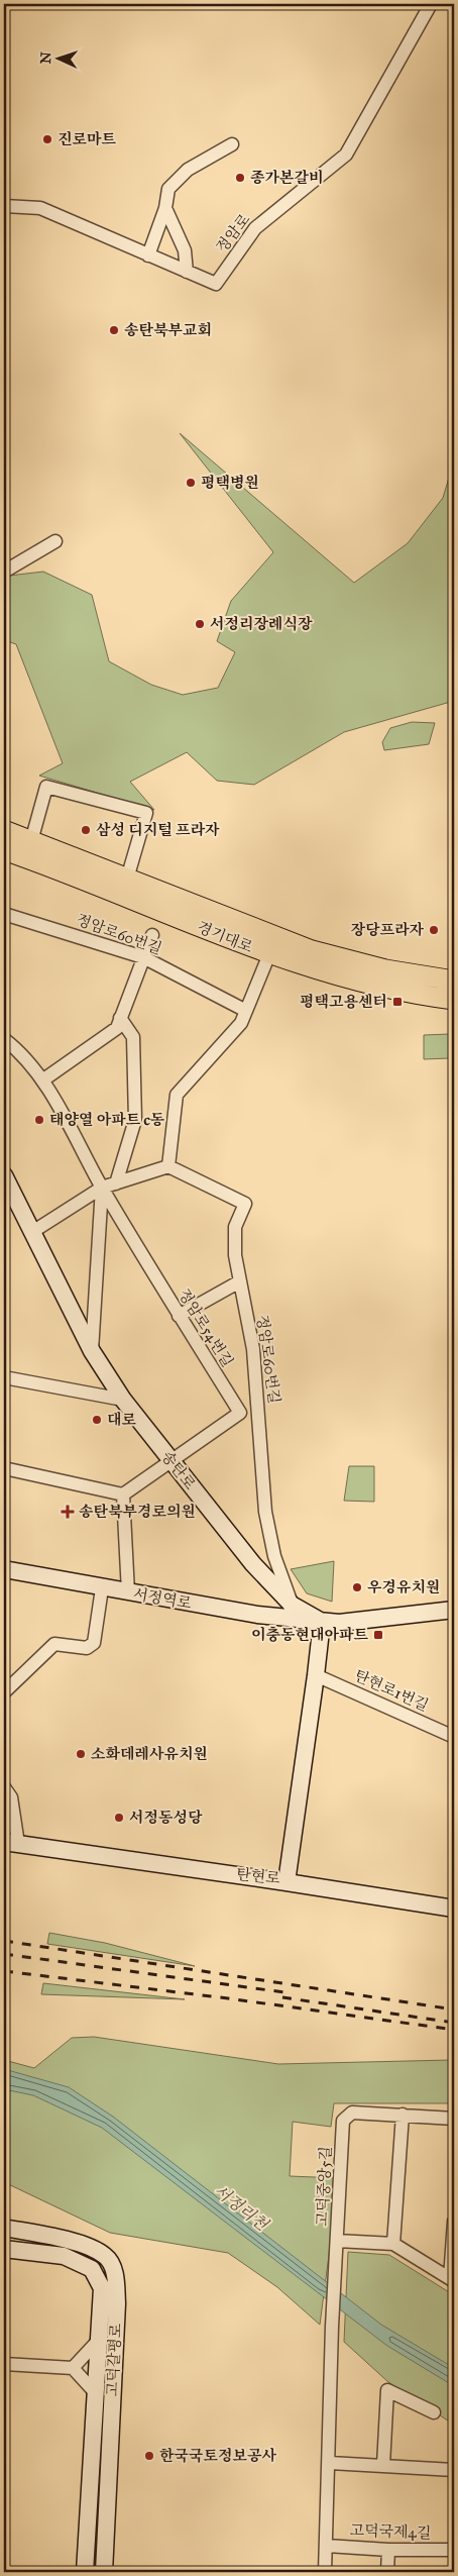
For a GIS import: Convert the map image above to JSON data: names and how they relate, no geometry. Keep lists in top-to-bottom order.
{
  "streets": {
    "main road": ["경기대로"],
    "street": [
      "정암로",
      "정암로60번길",
      "정암로54번길",
      "송탄로",
      "서정역로",
      "탄현로1번길",
      "탄현로",
      "고덕중앙5길",
      "고덕갈평로",
      "고덕국제4길"
    ]
  },
  "crossings": [
    ["정암로60번길", "송탄로"],
    ["정암로54번길", "송탄로"],
    ["송탄로", "서정역로"],
    ["송탄로", "탄현로"],
    ["서정역로", "탄현로"],
    ["탄현로1번길", "탄현로"]
  ],
  "water": ["서정리천"],
  "places": {
    "other": [
      "진로마트",
      "종가본갈비",
      "송탄북부교회",
      "평택병원",
      "서정리장례식장",
      "삼성 디지털 프라자",
      "장당프라자",
      "태양열 아파트 c동",
      "대로",
      "우경유치원",
      "소화데레사유치원",
      "서정동성당",
      "한국국토정보공사"
    ],
    "transit": ["평택고용센터", "이충동현대아파트"],
    "health": ["송탄북부경로의원"]
  },
  "north": "left"
}
